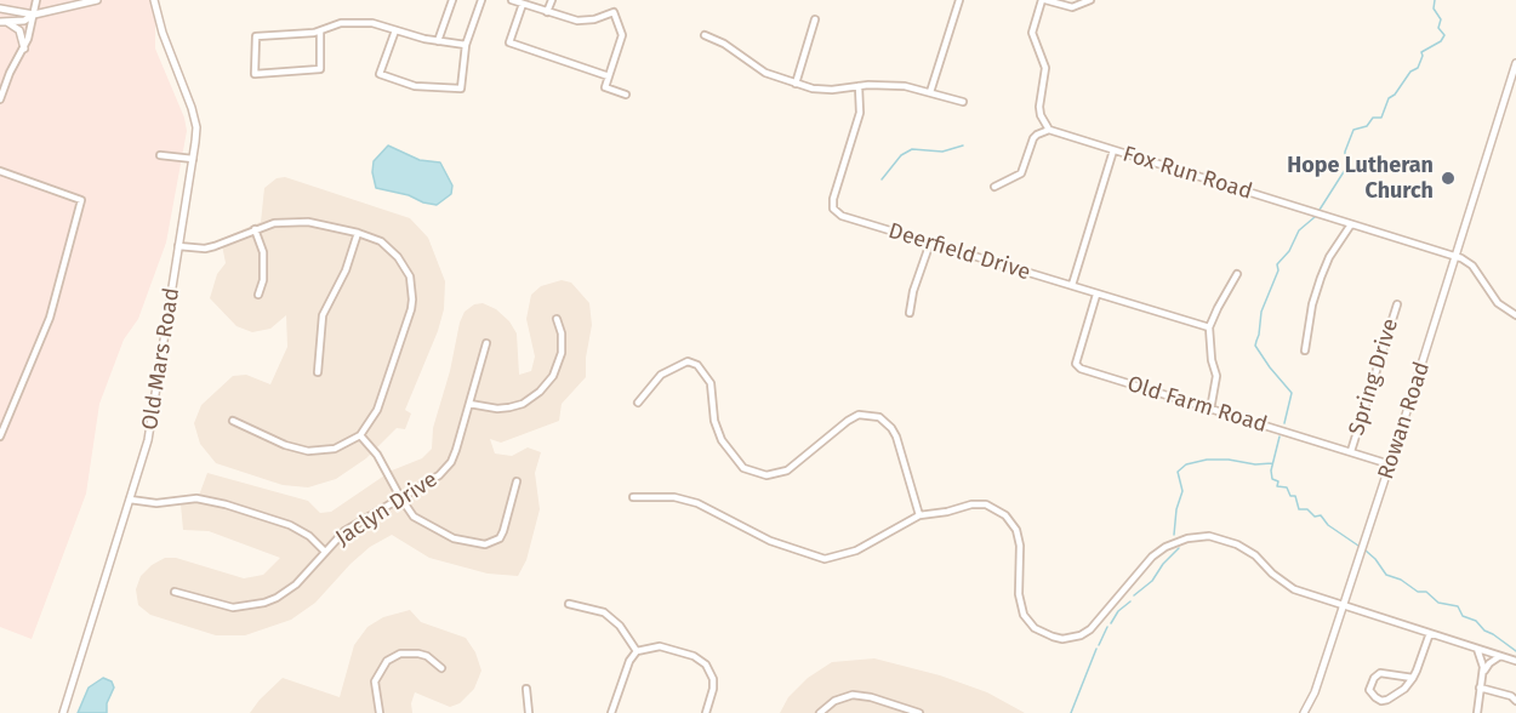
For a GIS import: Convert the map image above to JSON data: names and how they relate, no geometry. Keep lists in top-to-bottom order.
{
  "streets": {
    "street": [
      "Fox Run Road",
      "Deerfield Drive",
      "Old Mars Road",
      "Spring Drive",
      "Old Farm Road",
      "Rowan Road",
      "Jaclyn Drive"
    ]
  },
  "crossings": [
    ["Fox Run Road", "Rowan Road"],
    ["Deerfield Drive", "Old Farm Road"],
    ["Spring Drive", "Old Farm Road"],
    ["Old Farm Road", "Rowan Road"]
  ],
  "places": ["Hope Lutheran Church"]
}
